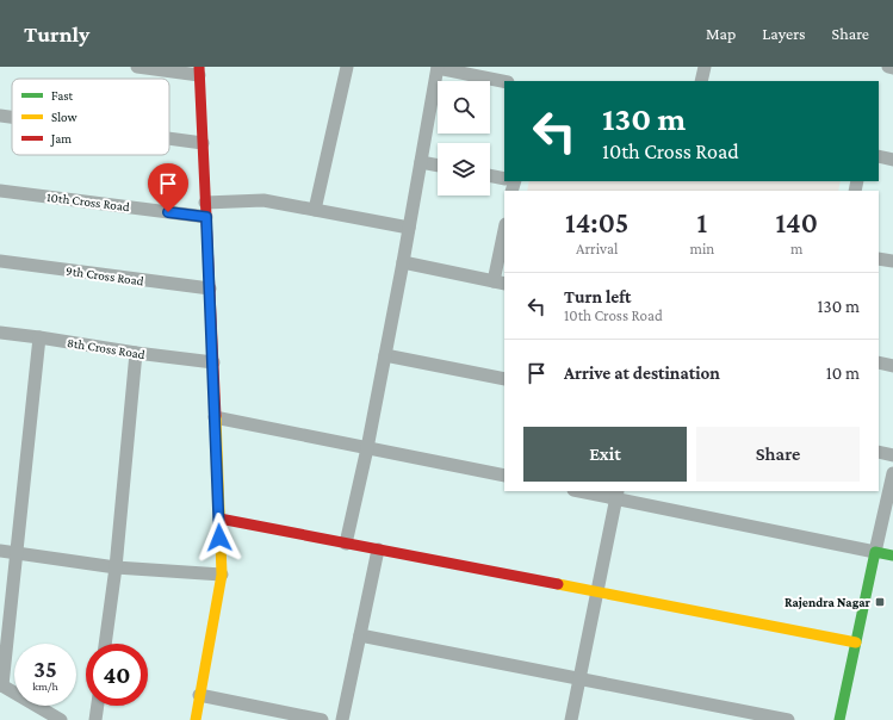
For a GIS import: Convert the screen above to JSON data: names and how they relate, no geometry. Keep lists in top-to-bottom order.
{
  "streets": {
    "street": ["10th Cross Road", "9th Cross Road", "8th Cross Road"]
  },
  "places": {
    "transit": ["Rajendra Nagar"]
  },
  "legend": ["Fast", "Slow", "Jam"],
  "page": {
    "header": "Turnly",
    "nav": ["Map", "Layers", "Share"],
    "turn": ["130 m", "10th Cross Road"],
    "eta": [
      "14:05",
      "Arrival",
      "1",
      "min",
      "140",
      "m"
    ],
    "list": [
      {
        "name": "Turn left",
        "note": "10th Cross Road",
        "value": "130 m"
      },
      {
        "name": "Arrive at destination",
        "value": "10 m"
      }
    ],
    "buttons": ["Exit", "Share"],
    "speed": "35 km/h",
    "limit": "40"
  }
}
